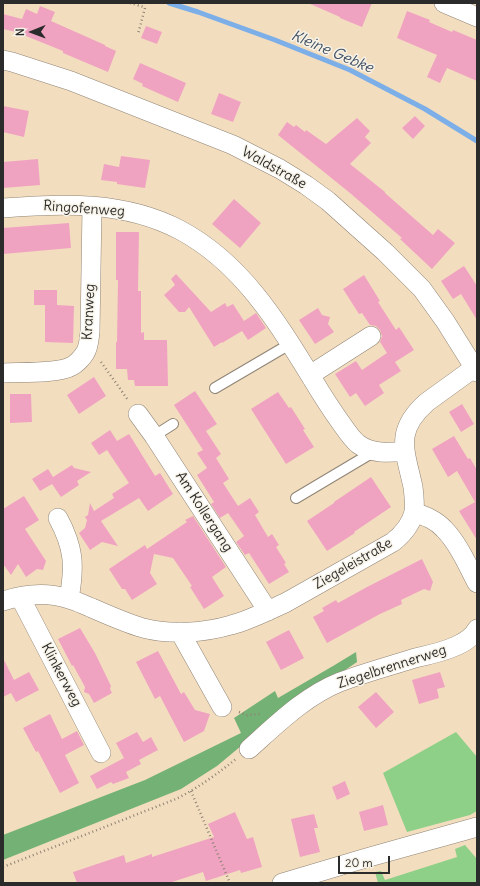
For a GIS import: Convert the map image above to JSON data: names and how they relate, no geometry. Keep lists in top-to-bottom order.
{
  "streets": {
    "street": [
      "Waldstraße",
      "Ringofenweg",
      "Kranweg",
      "Am Kollergang",
      "Ziegeleistraße",
      "Ziegelbrennerweg",
      "Klinkerweg"
    ]
  },
  "crossings": [
    ["Waldstraße", "Ziegeleistraße"],
    ["Ringofenweg", "Kranweg"],
    ["Ringofenweg", "Ziegeleistraße"],
    ["Am Kollergang", "Ziegeleistraße"],
    ["Ziegeleistraße", "Klinkerweg"]
  ],
  "water": ["Kleine Gebke"],
  "scale_bar": "20 m",
  "north": "left"
}
